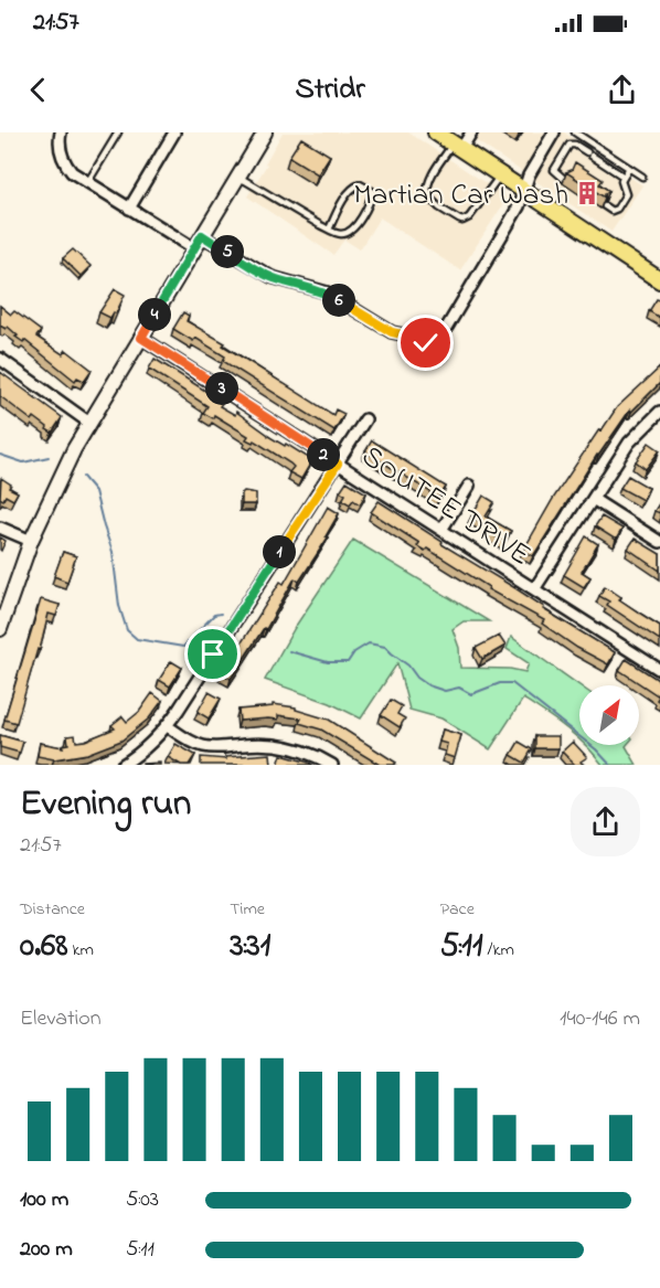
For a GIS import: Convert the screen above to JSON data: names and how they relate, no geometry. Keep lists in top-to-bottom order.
{
  "streets": {
    "street": ["SOUTEE DRIVE"]
  },
  "places": {
    "building": ["Martian Car Wash"]
  },
  "north": "top right",
  "page": {
    "status": "21:57",
    "header": "Stridr",
    "pins": [
      "5",
      "6",
      "4",
      "3",
      "2",
      "1"
    ],
    "heading": ["Evening run", "21:57"],
    "stats": [
      ["Distance", "0.68 km"],
      ["Time", "3:31"],
      ["Pace", "5:11 /km"]
    ],
    "chart": ["Elevation", "140–146 m"],
    "list": [
      {
        "name": "100 m",
        "note": "5:03"
      },
      {
        "name": "200 m",
        "note": "5:11"
      }
    ]
  }
}
